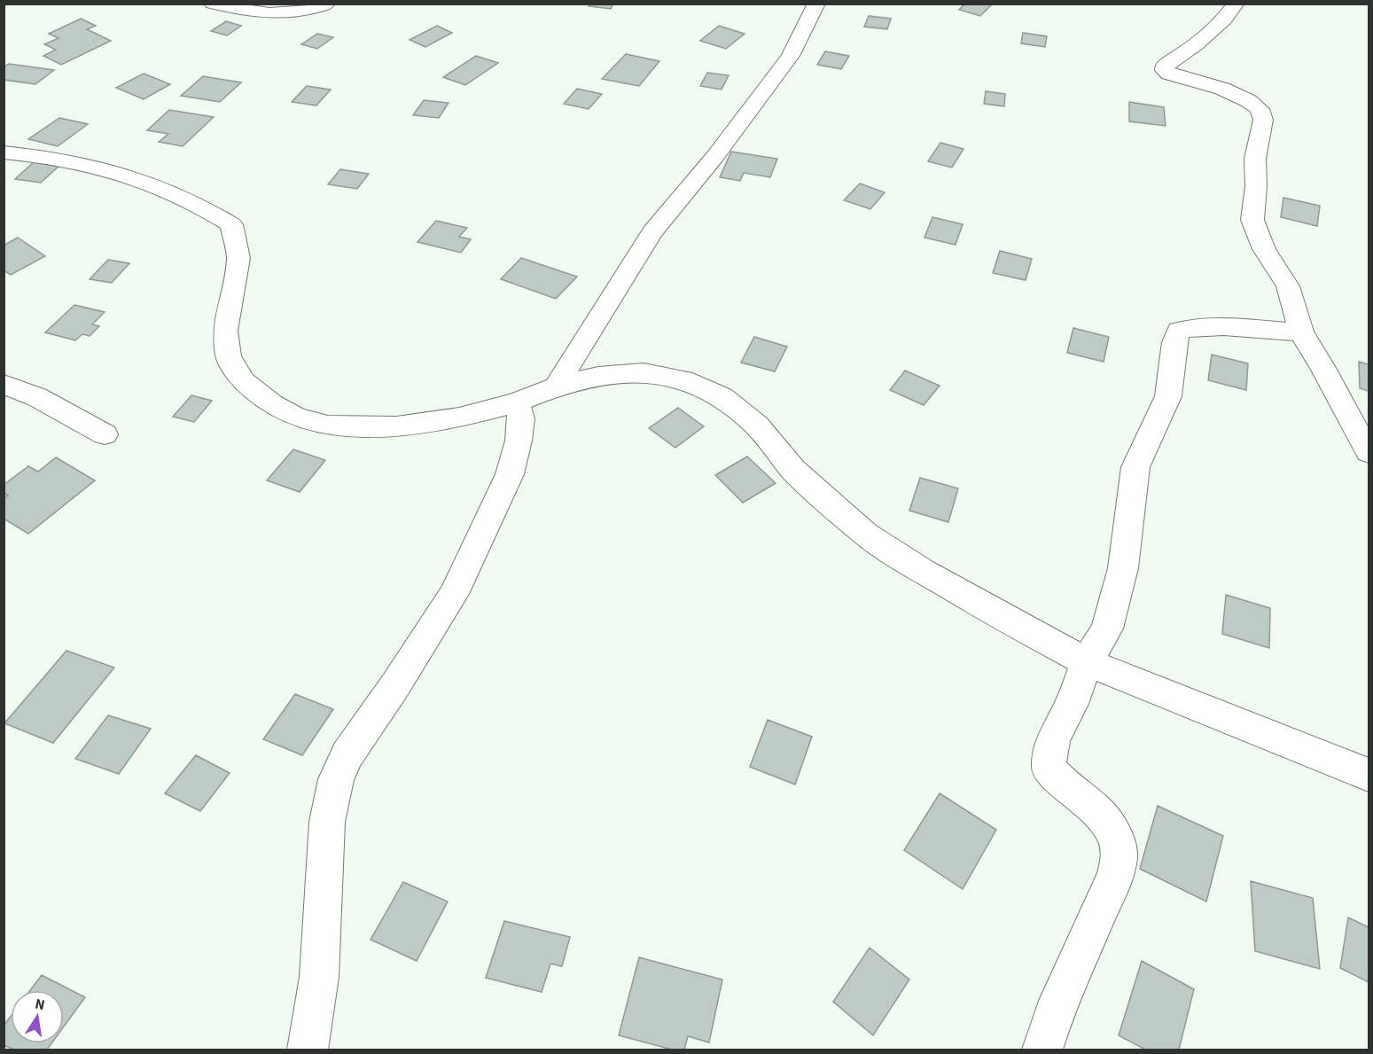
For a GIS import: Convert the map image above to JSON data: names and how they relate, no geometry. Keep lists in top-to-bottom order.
{
  "north": "top"
}
